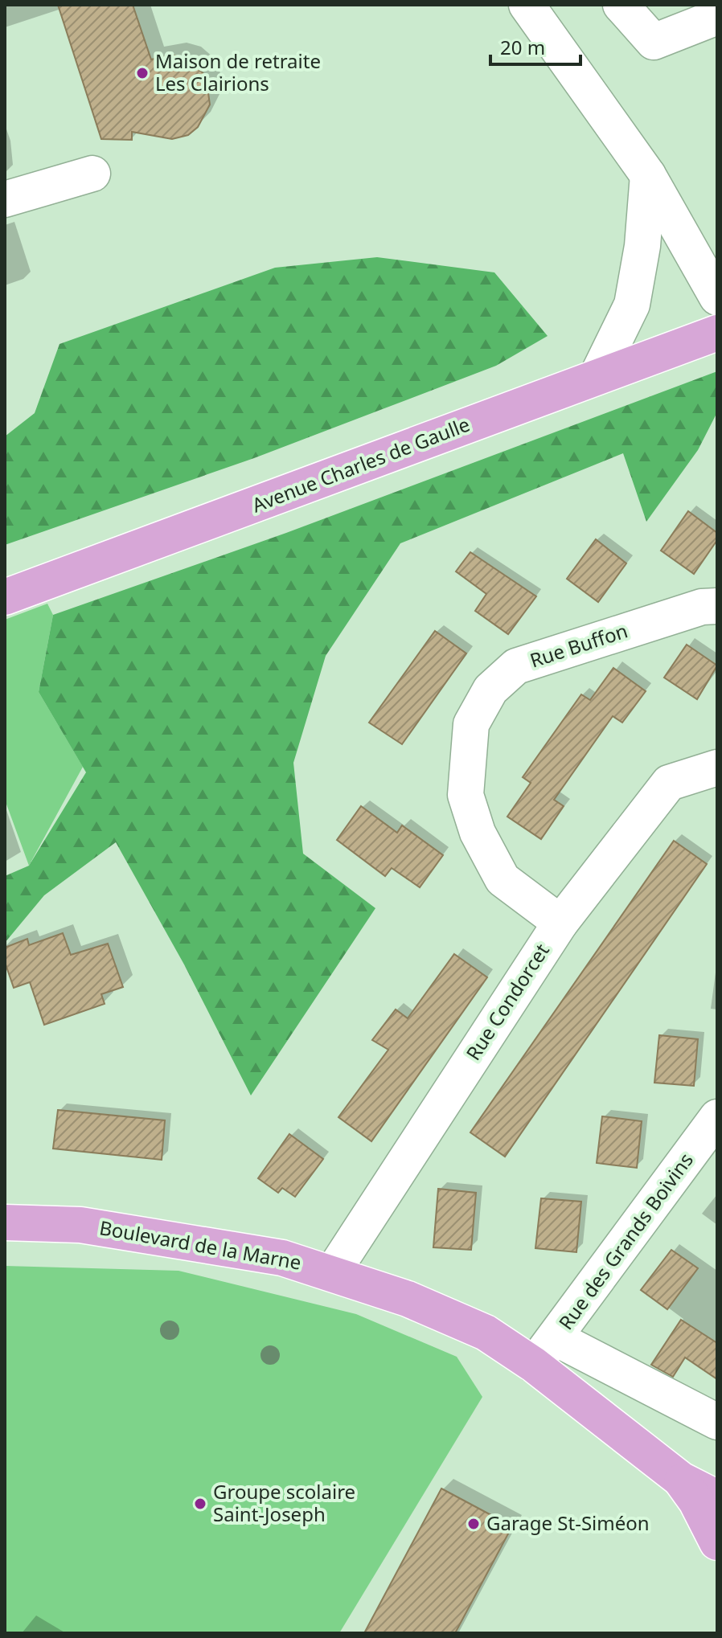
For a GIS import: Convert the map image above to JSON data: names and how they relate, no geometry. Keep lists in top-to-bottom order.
{
  "streets": {
    "main road": ["Avenue Charles de Gaulle", "Boulevard de la Marne"],
    "street": ["Rue Buffon", "Rue Condorcet", "Rue des Grands Boivins"]
  },
  "crossings": [
    ["Rue Buffon", "Rue Condorcet"],
    ["Rue Condorcet", "Boulevard de la Marne"],
    ["Rue des Grands Boivins", "Boulevard de la Marne"]
  ],
  "places": ["Maison de retraite Les Clairions", "Groupe scolaire Saint-Joseph", "Garage St-Siméon"],
  "scale_bar": "20 m"
}
